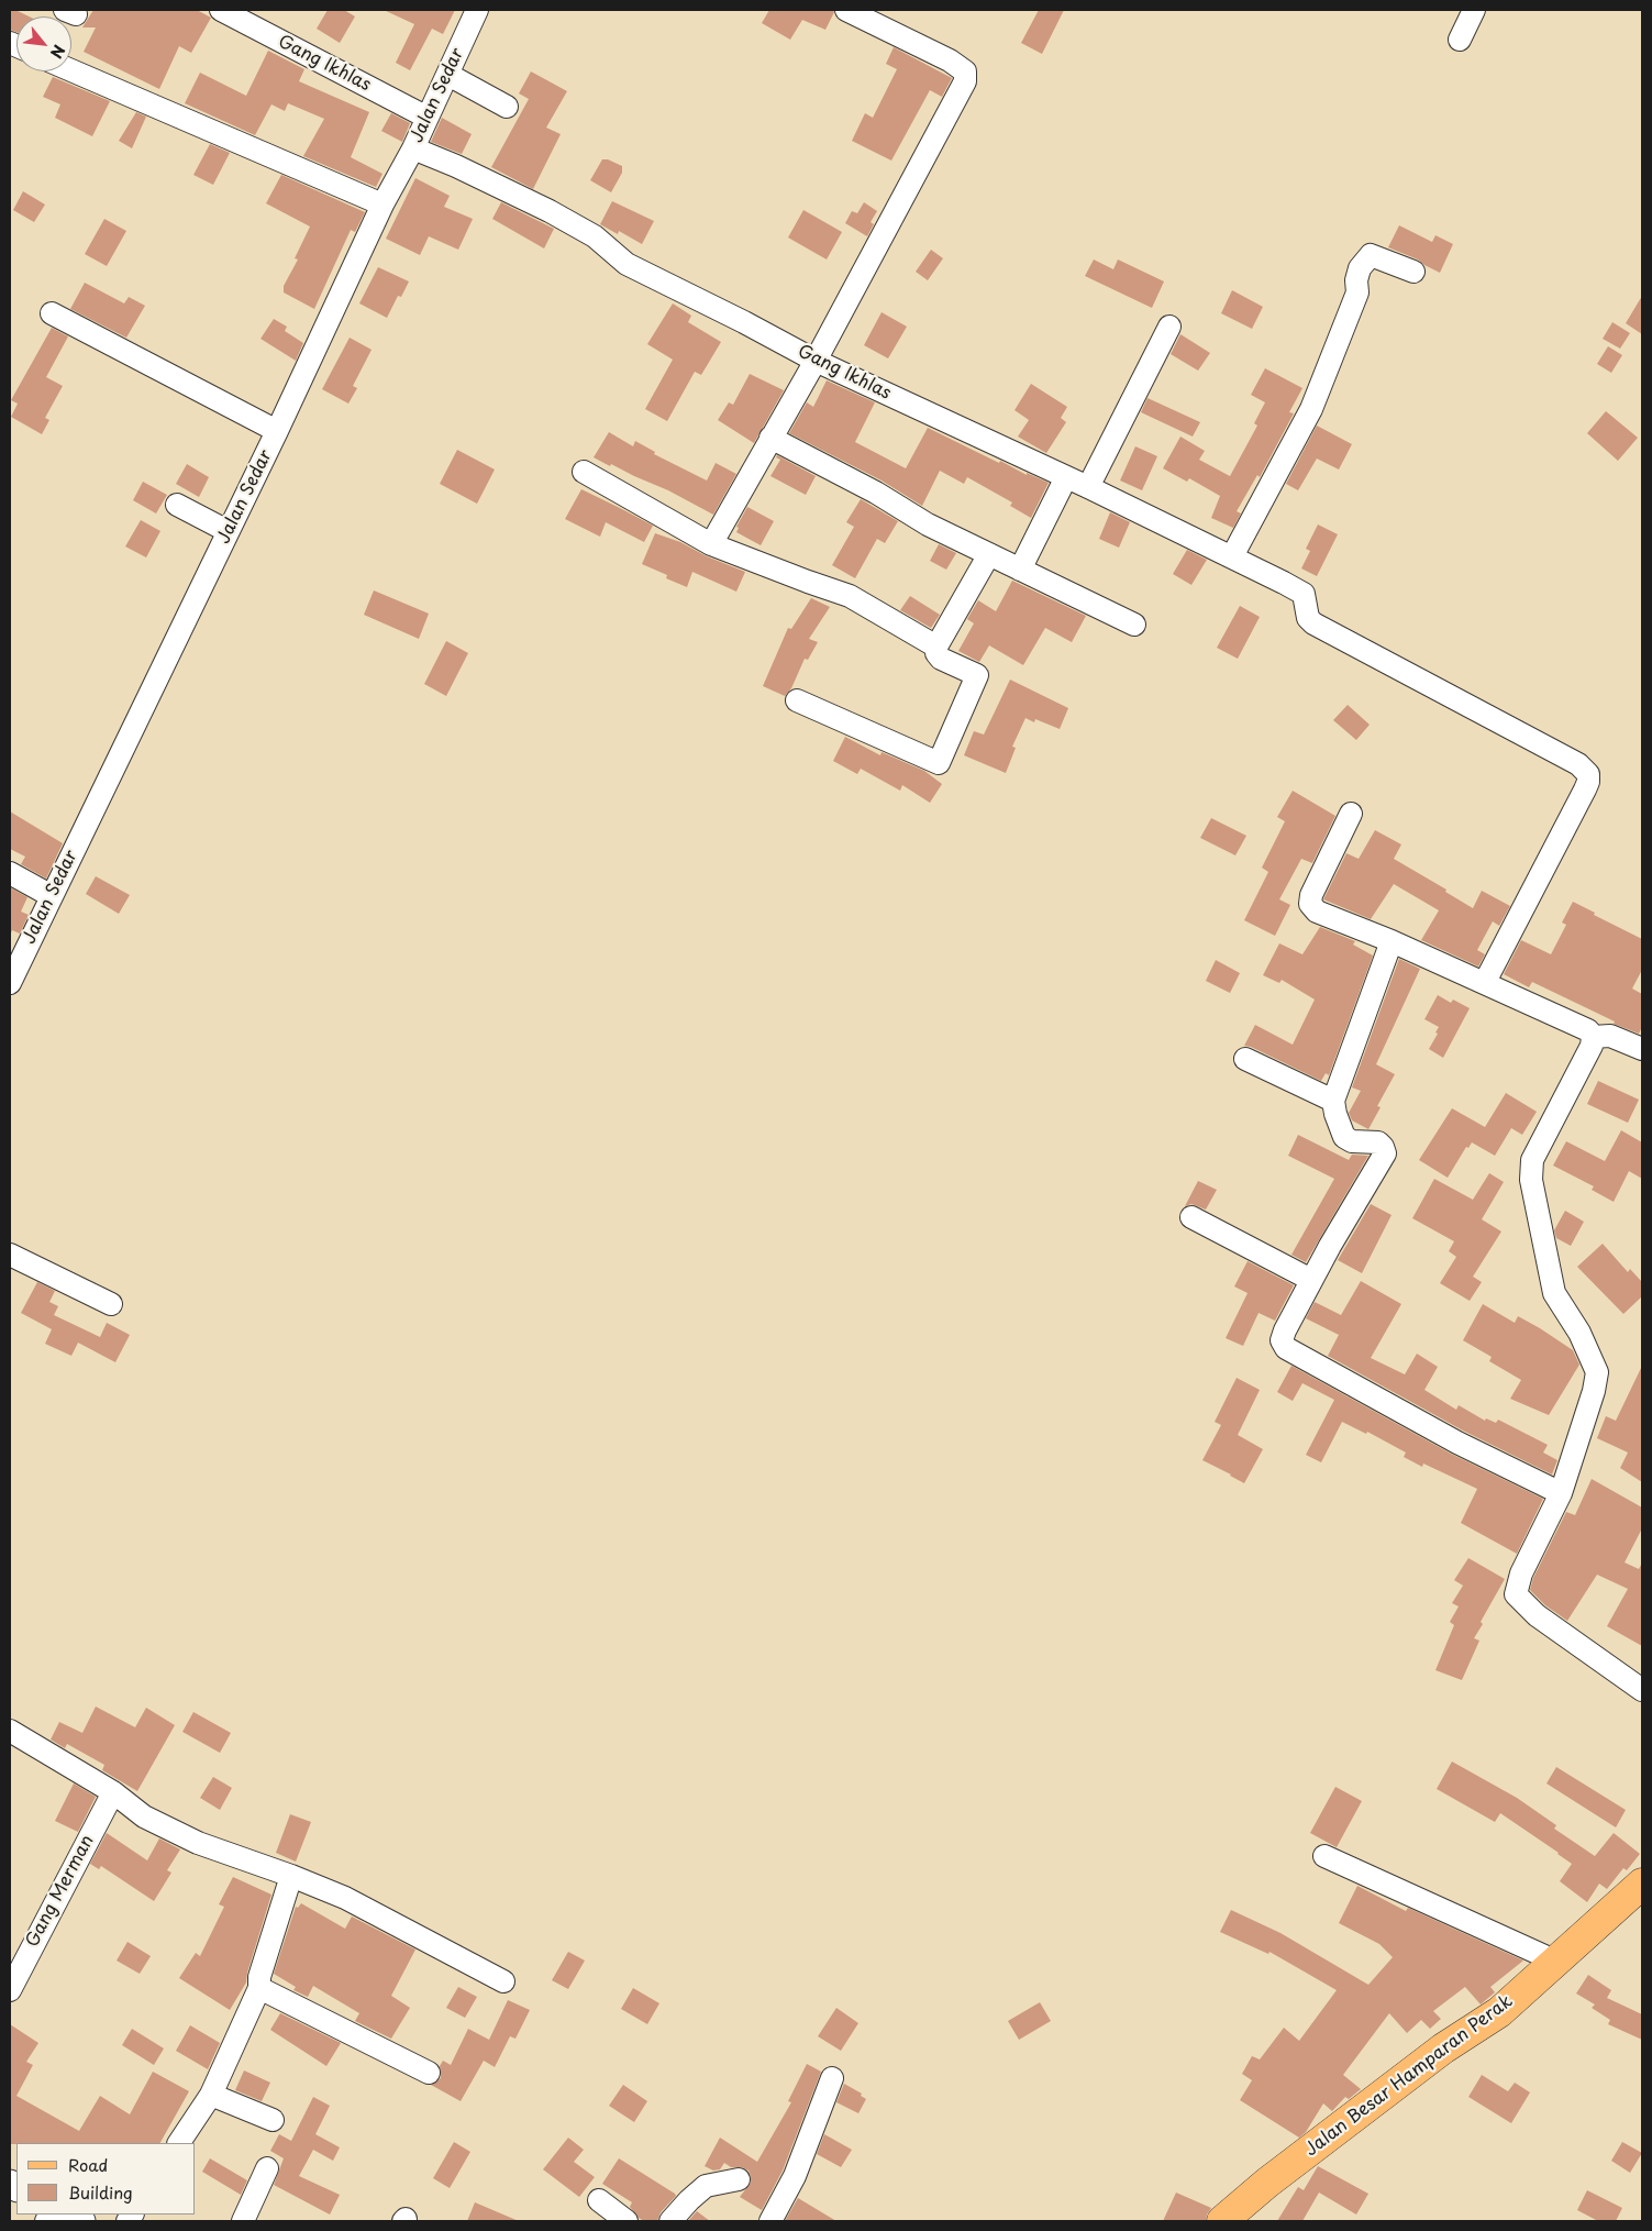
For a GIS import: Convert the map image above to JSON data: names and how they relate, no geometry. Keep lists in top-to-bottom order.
{
  "streets": {
    "main road": ["Jalan Besar Hamparan Perak"],
    "street": ["Gang Ikhlas", "Jalan Sedar", "Gang Merman"]
  },
  "crossings": [
    ["Gang Ikhlas", "Jalan Sedar"]
  ],
  "legend": ["Road", "Building"],
  "north": "bottom right"
}
